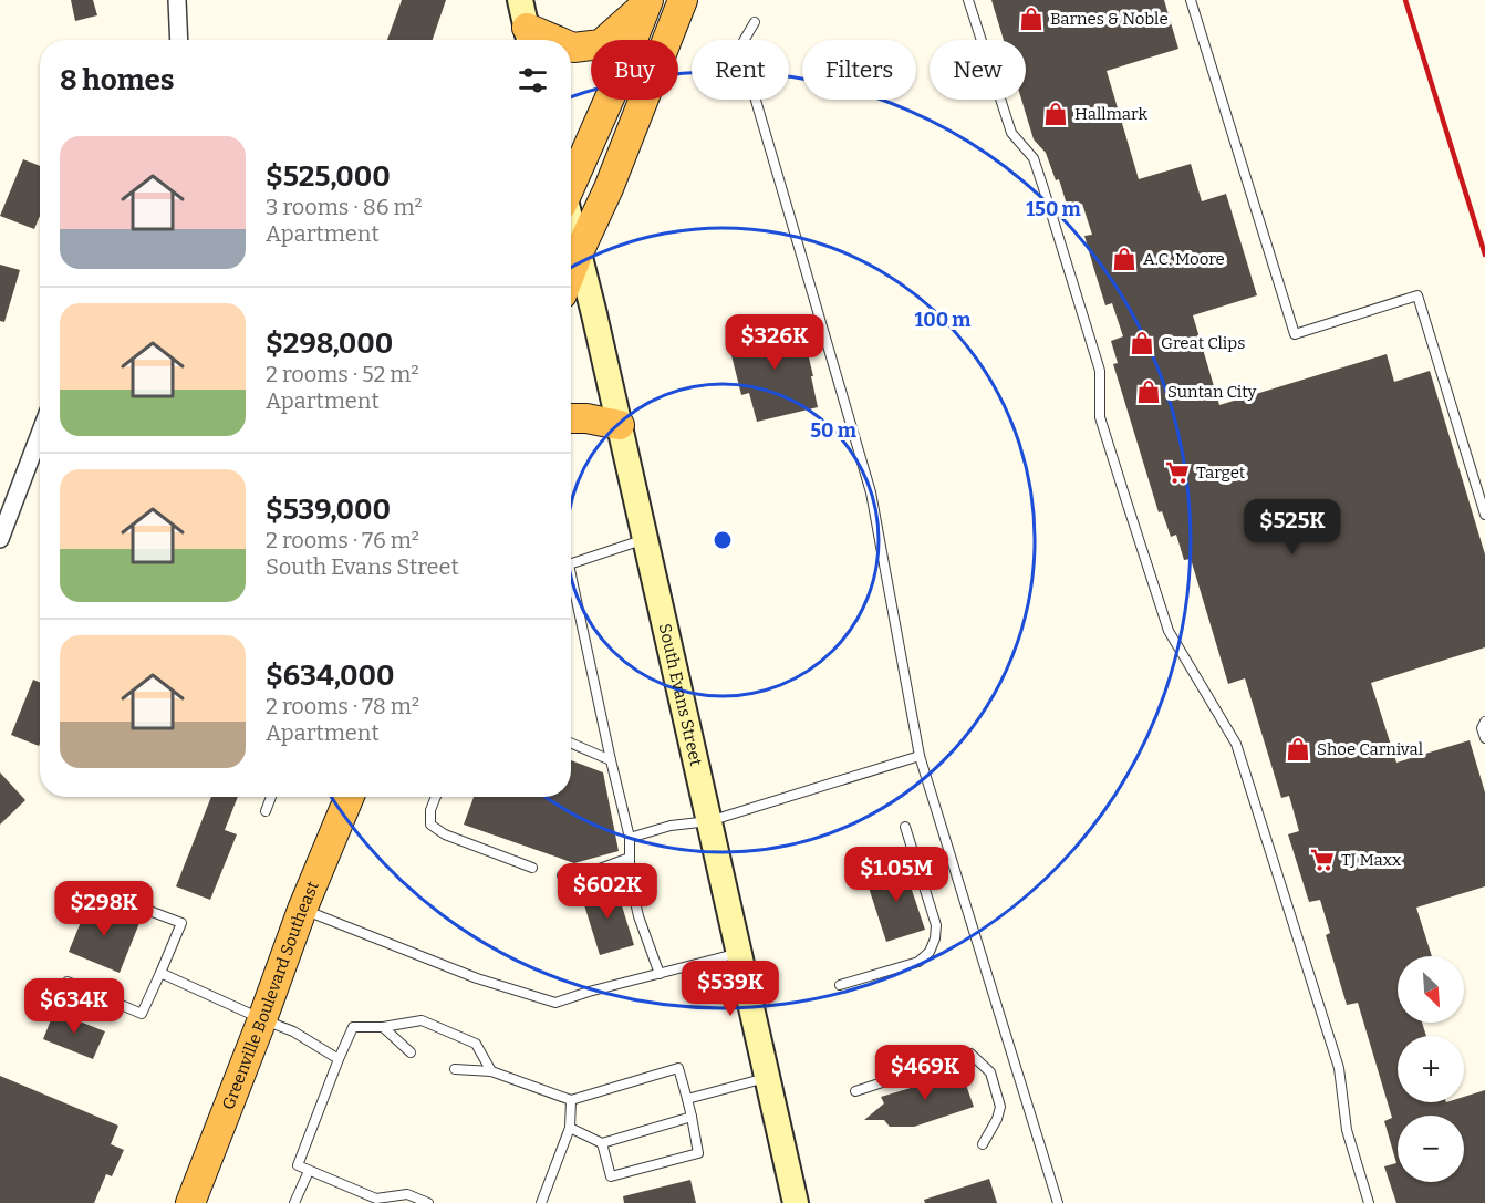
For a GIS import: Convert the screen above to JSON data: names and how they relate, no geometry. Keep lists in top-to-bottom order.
{
  "streets": {
    "highway": ["Greenville Boulevard Southeast"],
    "main road": ["South Evans Street"]
  },
  "places": {
    "shop": [
      "Barnes & Noble",
      "Hallmark",
      "A.C. Moore",
      "Great Clips",
      "Suntan City",
      "Shoe Carnival"
    ],
    "supermarket": ["Target", "TJ Maxx"]
  },
  "north": "bottom right",
  "page": {
    "chip": [
      "Buy",
      "Rent",
      "Filters",
      "New"
    ],
    "heading": "8 homes",
    "list": [
      {
        "name": "$525,000",
        "note": "3 rooms · 86 m² · Apartment"
      },
      {
        "name": "$298,000",
        "note": "2 rooms · 52 m² · Apartment"
      },
      {
        "name": "$539,000",
        "note": "2 rooms · 76 m² · South Evans Street"
      },
      {
        "name": "$634,000",
        "note": "2 rooms · 78 m² · Apartment"
      }
    ],
    "price": [
      "$326K",
      "$525K",
      "$1.05M",
      "$602K",
      "$298K",
      "$539K",
      "$634K",
      "$469K"
    ],
    "map_buttons": ["+", "−"]
  },
  "rings": ["150 m", "100 m", "50 m"]
}
